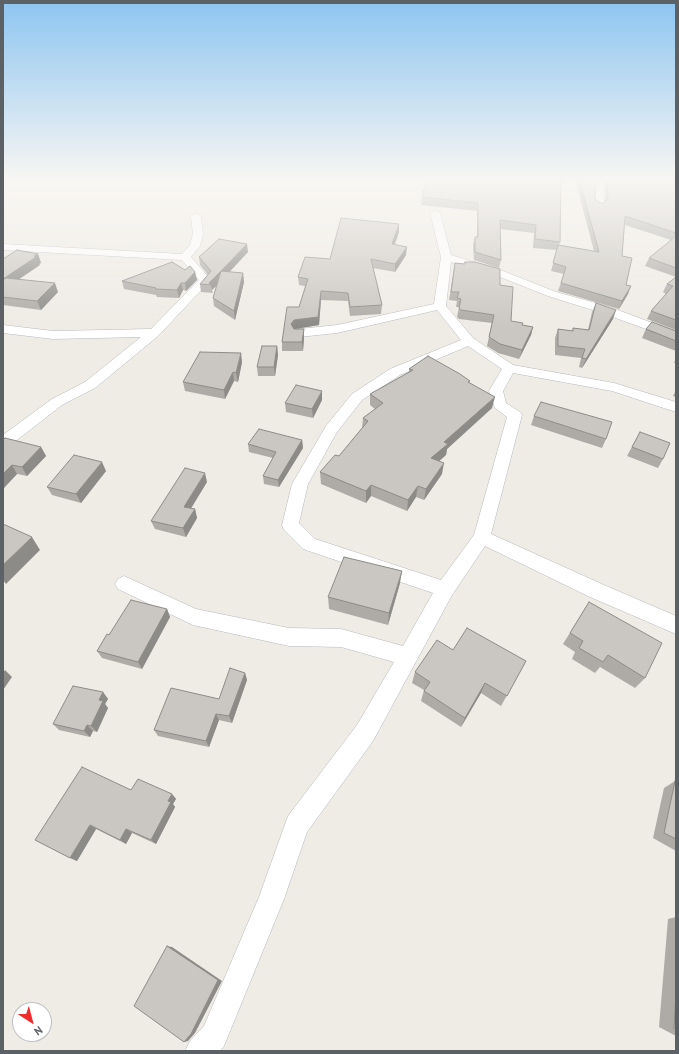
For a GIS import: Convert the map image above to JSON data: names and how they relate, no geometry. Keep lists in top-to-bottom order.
{
  "north": "bottom right"
}
